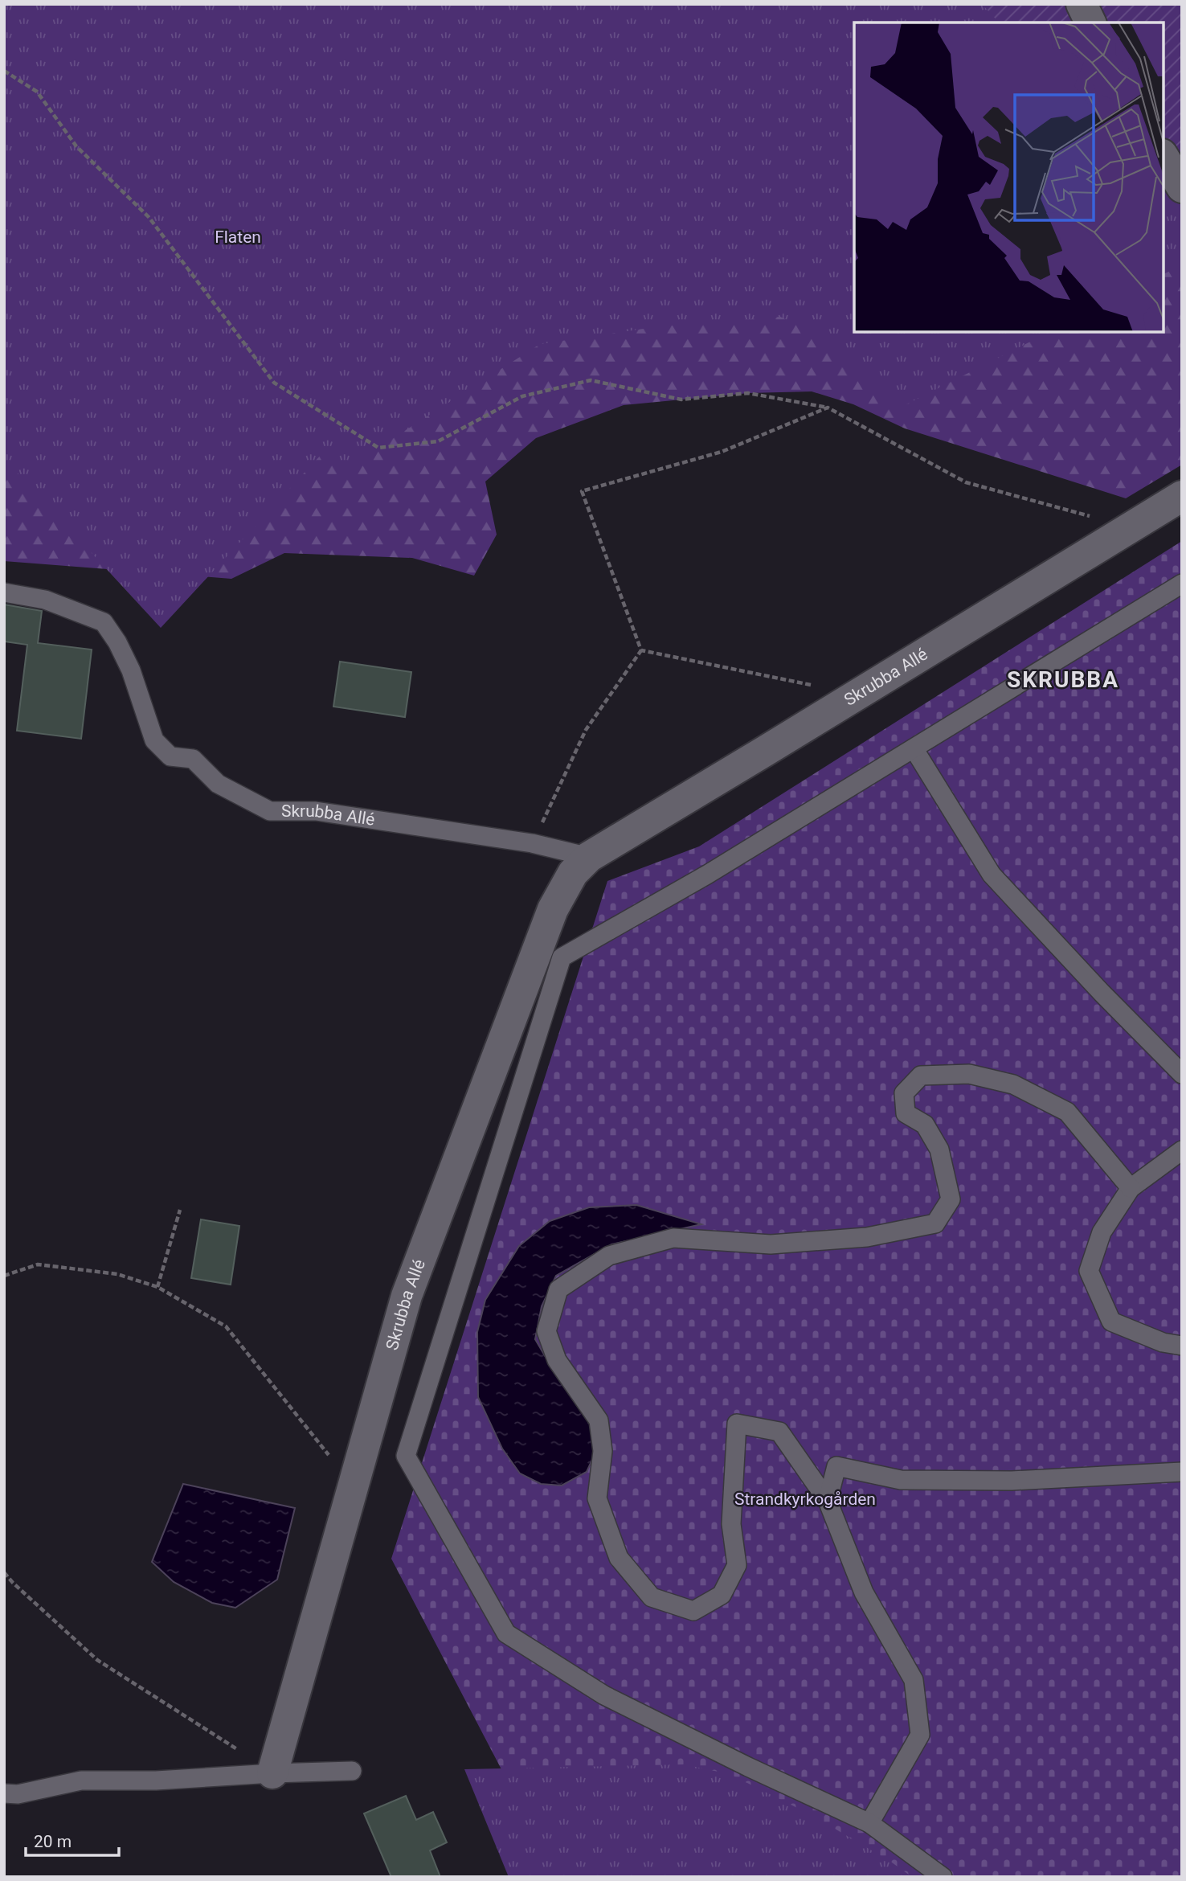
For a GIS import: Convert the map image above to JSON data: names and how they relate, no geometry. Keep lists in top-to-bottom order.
{
  "streets": {
    "street": ["Skrubba Allé"]
  },
  "districts": ["SKRUBBA"],
  "parks": ["Flaten", "Strandkyrkogården"],
  "scale_bar": "20 m"
}
